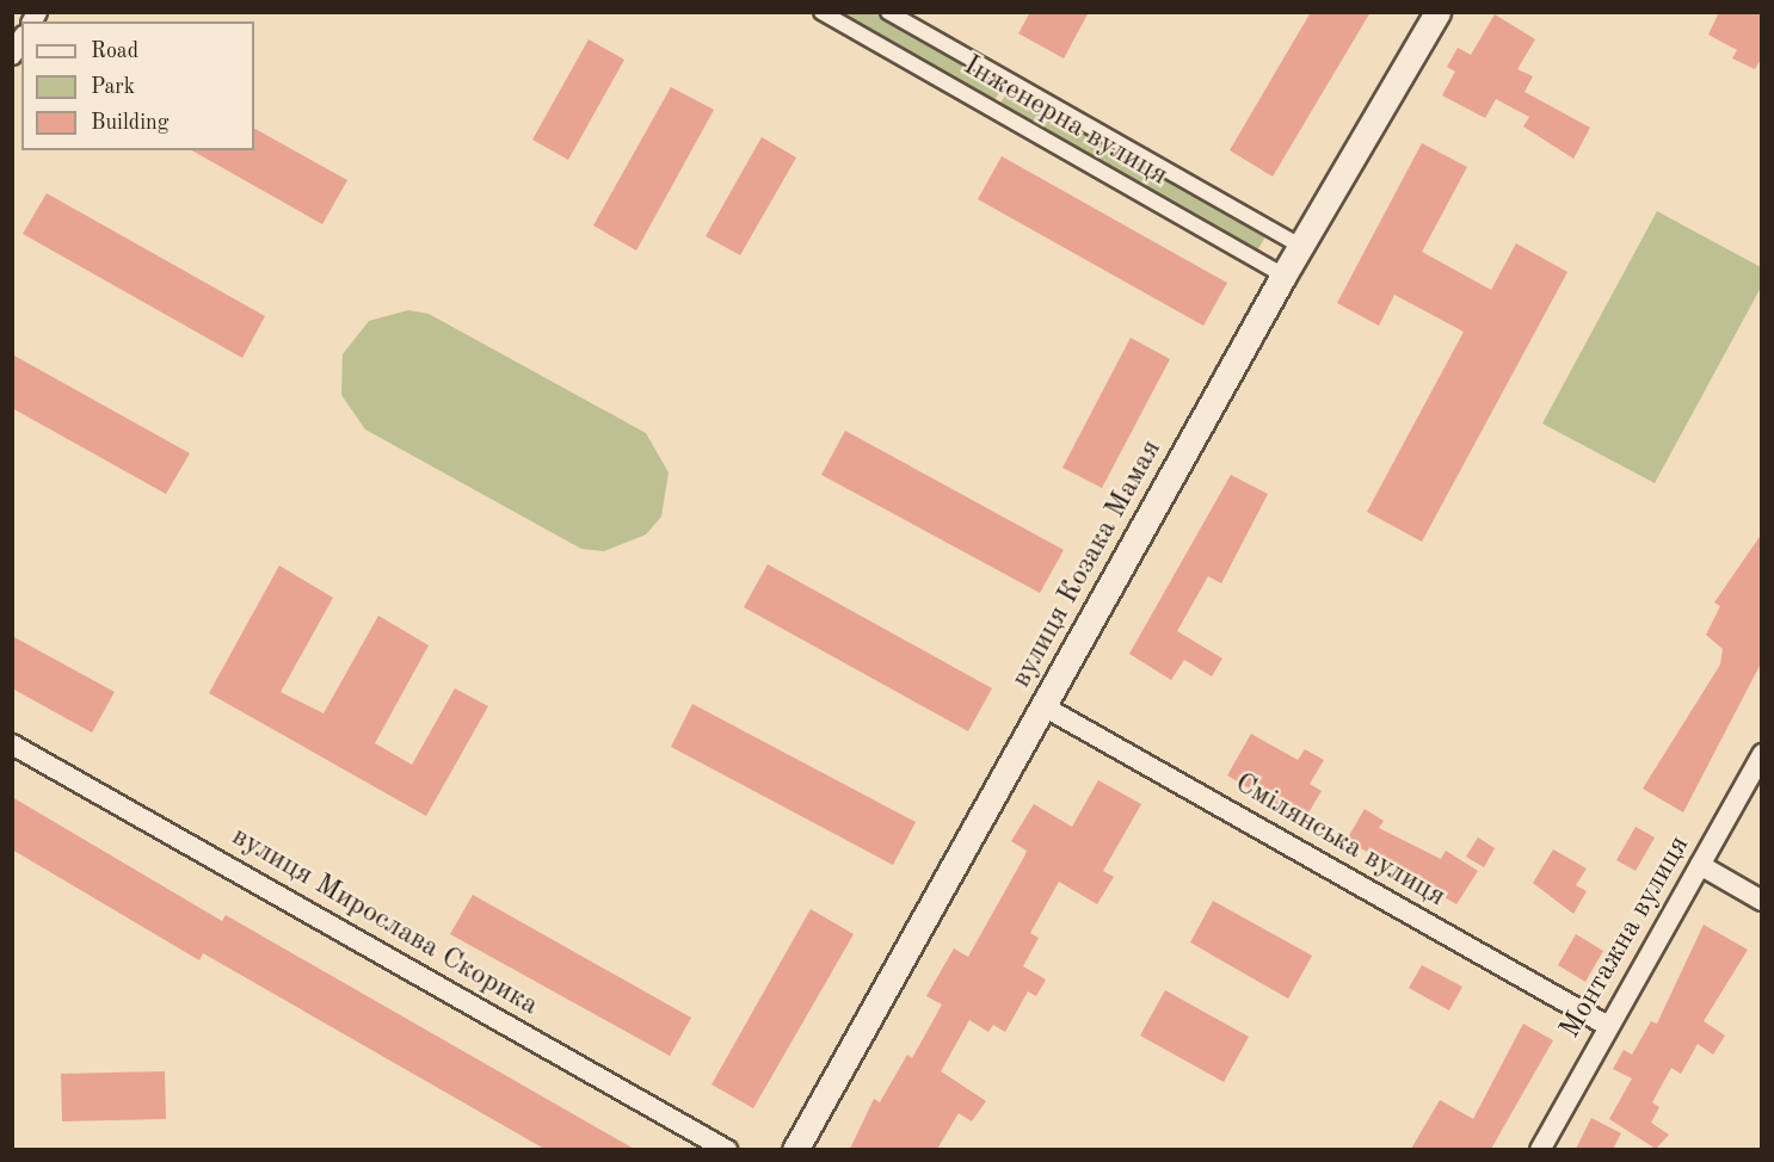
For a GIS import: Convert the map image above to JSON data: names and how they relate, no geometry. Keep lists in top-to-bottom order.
{
  "streets": {
    "street": [
      "Інженерна вулиця",
      "вулиця Козака Мамая",
      "Смілянська вулиця",
      "вулиця Мирослава Скорика",
      "Монтажна вулиця"
    ]
  },
  "crossings": [
    ["Інженерна вулиця", "вулиця Козака Мамая"],
    ["вулиця Козака Мамая", "Смілянська вулиця"],
    ["Смілянська вулиця", "Монтажна вулиця"]
  ],
  "legend": ["Road", "Park", "Building"]
}
